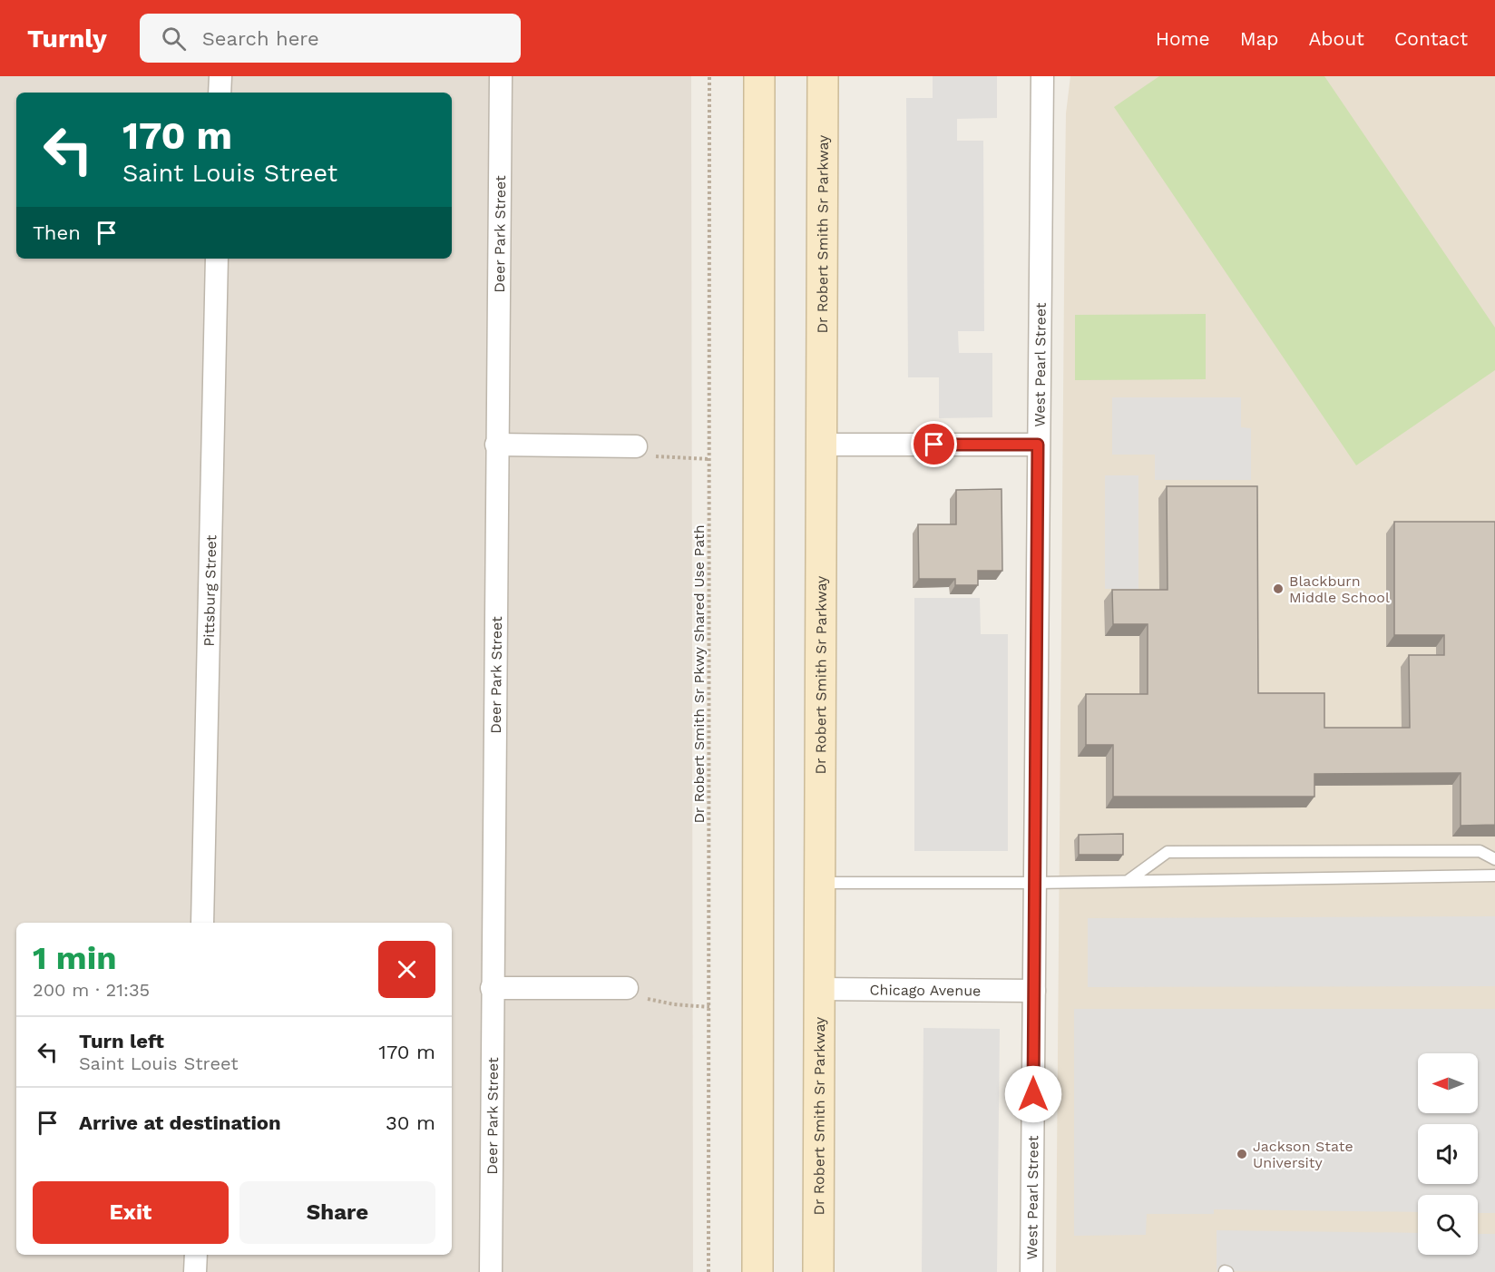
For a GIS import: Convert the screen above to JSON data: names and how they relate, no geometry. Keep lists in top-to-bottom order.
{
  "streets": {
    "street": [
      "Deer Park Street",
      "Dr Robert Smith Sr Parkway",
      "West Pearl Street",
      "Pittsburg Street",
      "Chicago Avenue"
    ],
    "path": ["Dr Robert Smith Sr Pkwy Shared Use Path"]
  },
  "crossings": [
    ["Dr Robert Smith Sr Parkway", "Chicago Avenue"],
    ["West Pearl Street", "Chicago Avenue"]
  ],
  "places": ["Blackburn Middle School", "Jackson State University"],
  "north": "left",
  "page": {
    "header": "Turnly",
    "search": "Search here",
    "nav": [
      "Home",
      "Map",
      "About",
      "Contact"
    ],
    "turn": ["170 m", "Saint Louis Street"],
    "then": "Then",
    "heading": ["1 min", "200 m · 21:35"],
    "list": [
      {
        "name": "Turn left",
        "note": "Saint Louis Street",
        "value": "170 m"
      },
      {
        "name": "Arrive at destination",
        "value": "30 m"
      }
    ],
    "buttons": ["Exit", "Share"]
  }
}
